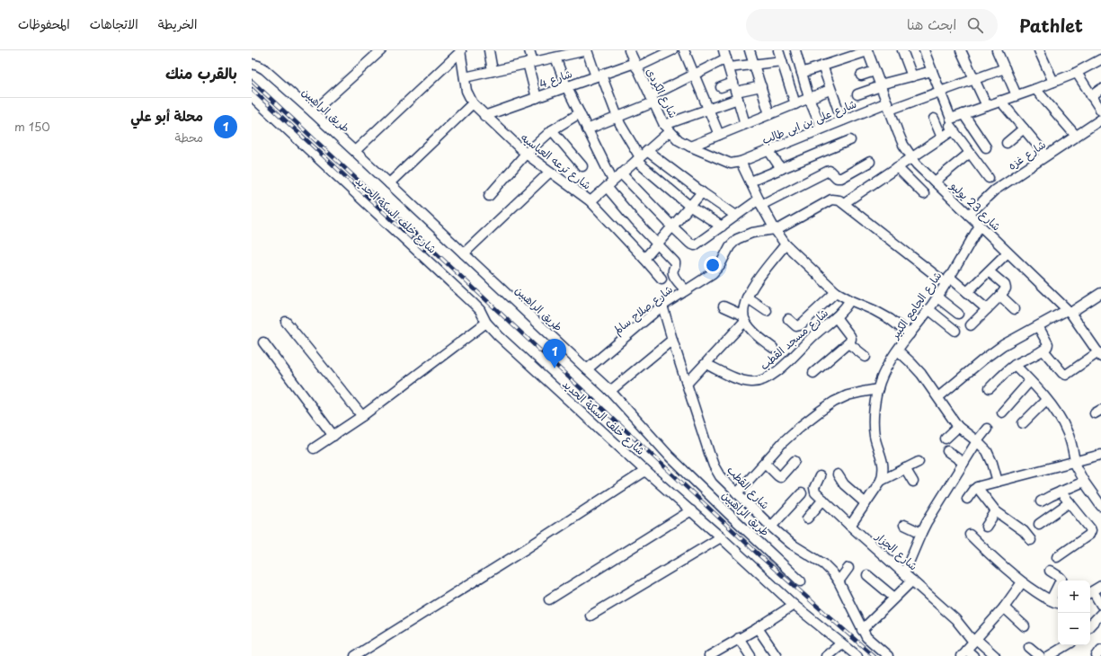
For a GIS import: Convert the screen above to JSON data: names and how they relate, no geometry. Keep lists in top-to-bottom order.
{
  "streets": {
    "street": [
      "شارع 4",
      "شارع الكردى",
      "طريق الراهبين",
      "شارع على بن ابى طالب",
      "شارع غزه",
      "شارع ترعه العباسيه",
      "شارع 23 يوليو",
      "شارع خلف السكة الحديد",
      "شارع الجامع الكبير",
      "شارع صلاح سالم",
      "شارع مسجد القطب",
      "شارع القطب",
      "شارع الجزار"
    ]
  },
  "crossings": [
    ["شارع 4", "شارع الكردى"],
    ["شارع 4", "شارع ترعه العباسيه"],
    ["شارع الكردى", "شارع على بن ابى طالب"],
    ["طريق الراهبين", "شارع صلاح سالم"],
    ["شارع على بن ابى طالب", "شارع 23 يوليو"],
    ["شارع غزه", "شارع 23 يوليو"],
    ["شارع 23 يوليو", "شارع الجامع الكبير"],
    ["شارع صلاح سالم", "شارع القطب"]
  ],
  "page": {
    "header": "Pathlet",
    "search": "ابحث هنا",
    "nav": ["الخريطة", "الاتجاهات", "المحفوظات"],
    "heading": "بالقرب منك",
    "list": [
      {
        "mark": "1",
        "name": "محلة أبو علي",
        "note": "محطة",
        "value": "150 m"
      }
    ],
    "pins": "1",
    "map_buttons": ["+", "−"]
  }
}
